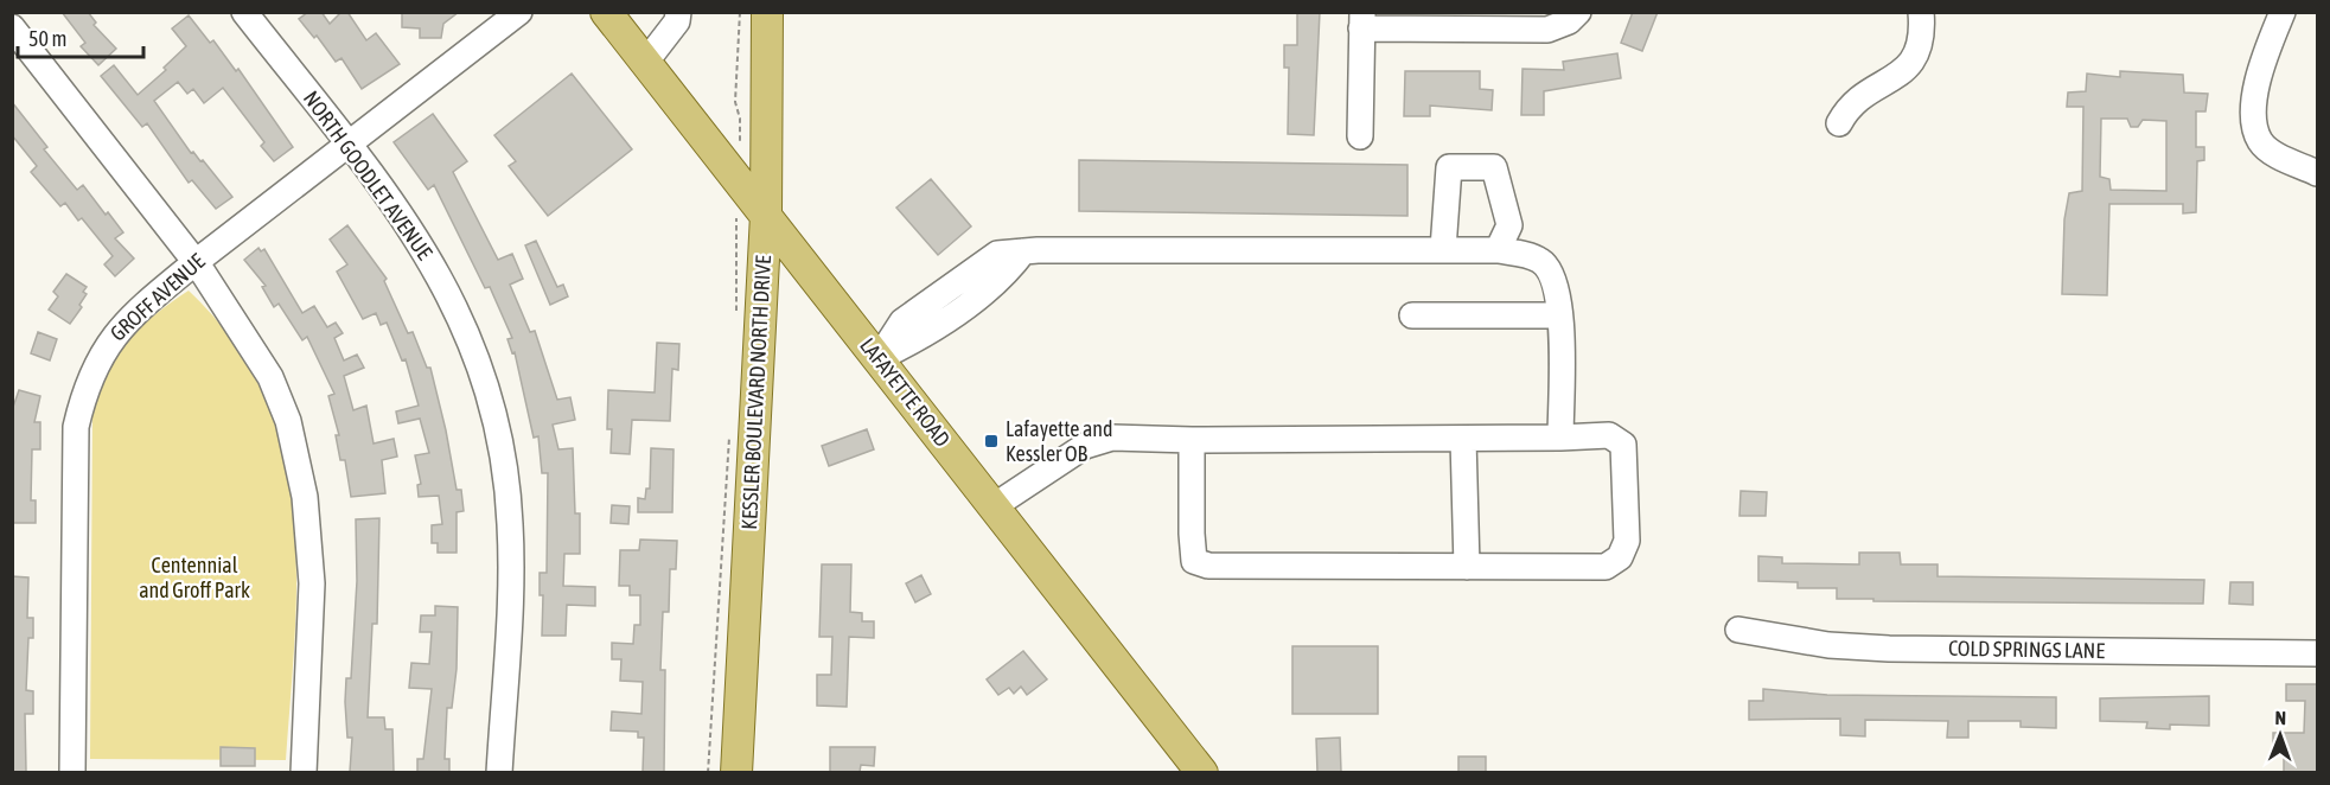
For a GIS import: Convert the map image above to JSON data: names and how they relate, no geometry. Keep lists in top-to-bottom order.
{
  "streets": {
    "main road": ["KESSLER BOULEVARD NORTH DRIVE", "LAFAYETTE ROAD"],
    "street": ["NORTH GOODLET AVENUE", "GROFF AVENUE", "COLD SPRINGS LANE"]
  },
  "crossings": [
    ["NORTH GOODLET AVENUE", "GROFF AVENUE"],
    ["KESSLER BOULEVARD NORTH DRIVE", "LAFAYETTE ROAD"]
  ],
  "parks": ["Centennial and Groff Park"],
  "places": {
    "transit": ["Lafayette and Kessler OB"]
  },
  "scale_bar": "50 m",
  "north": "top"
}
